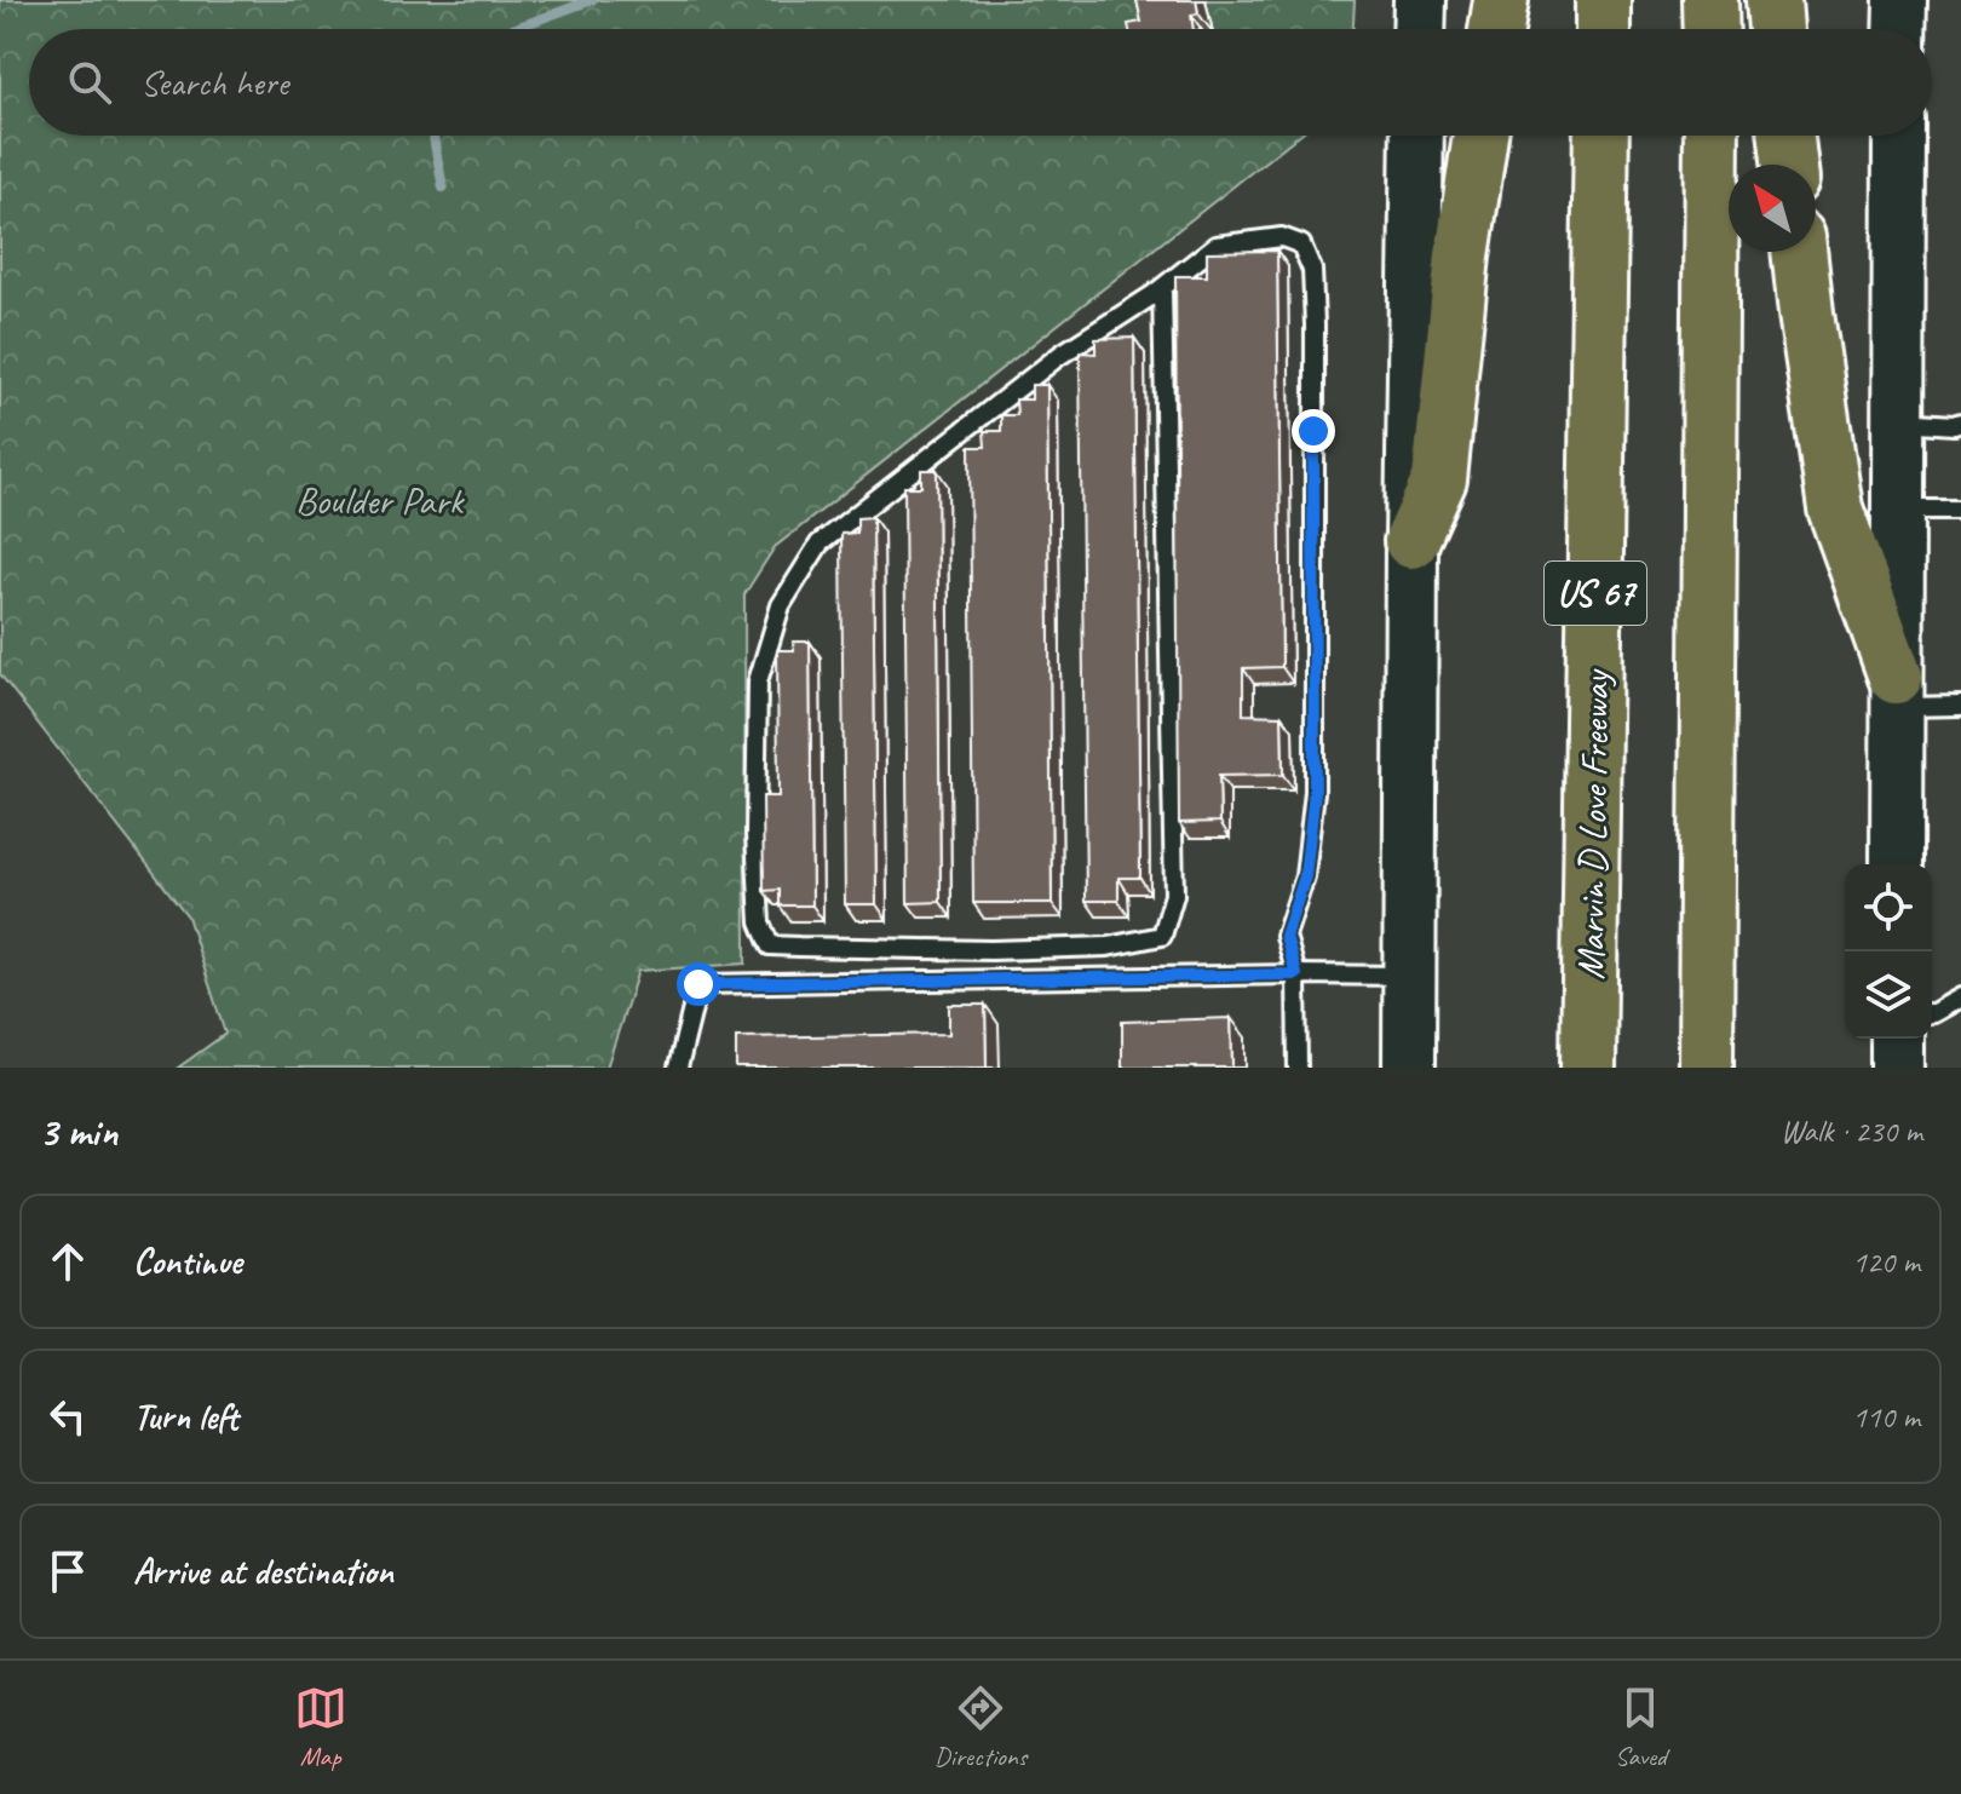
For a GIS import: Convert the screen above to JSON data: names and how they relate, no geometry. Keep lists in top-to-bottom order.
{
  "streets": {
    "highway": ["US 67", "Marvin D Love Freeway"]
  },
  "parks": ["Boulder Park"],
  "north": "top left",
  "page": {
    "search": "Search here",
    "heading": ["3 min", "Walk · 230 m"],
    "list": [
      ["Continue", "120 m"],
      ["Turn left", "110 m"],
      "Arrive at destination"
    ],
    "nav": ["Map", "Directions", "Saved"]
  }
}
